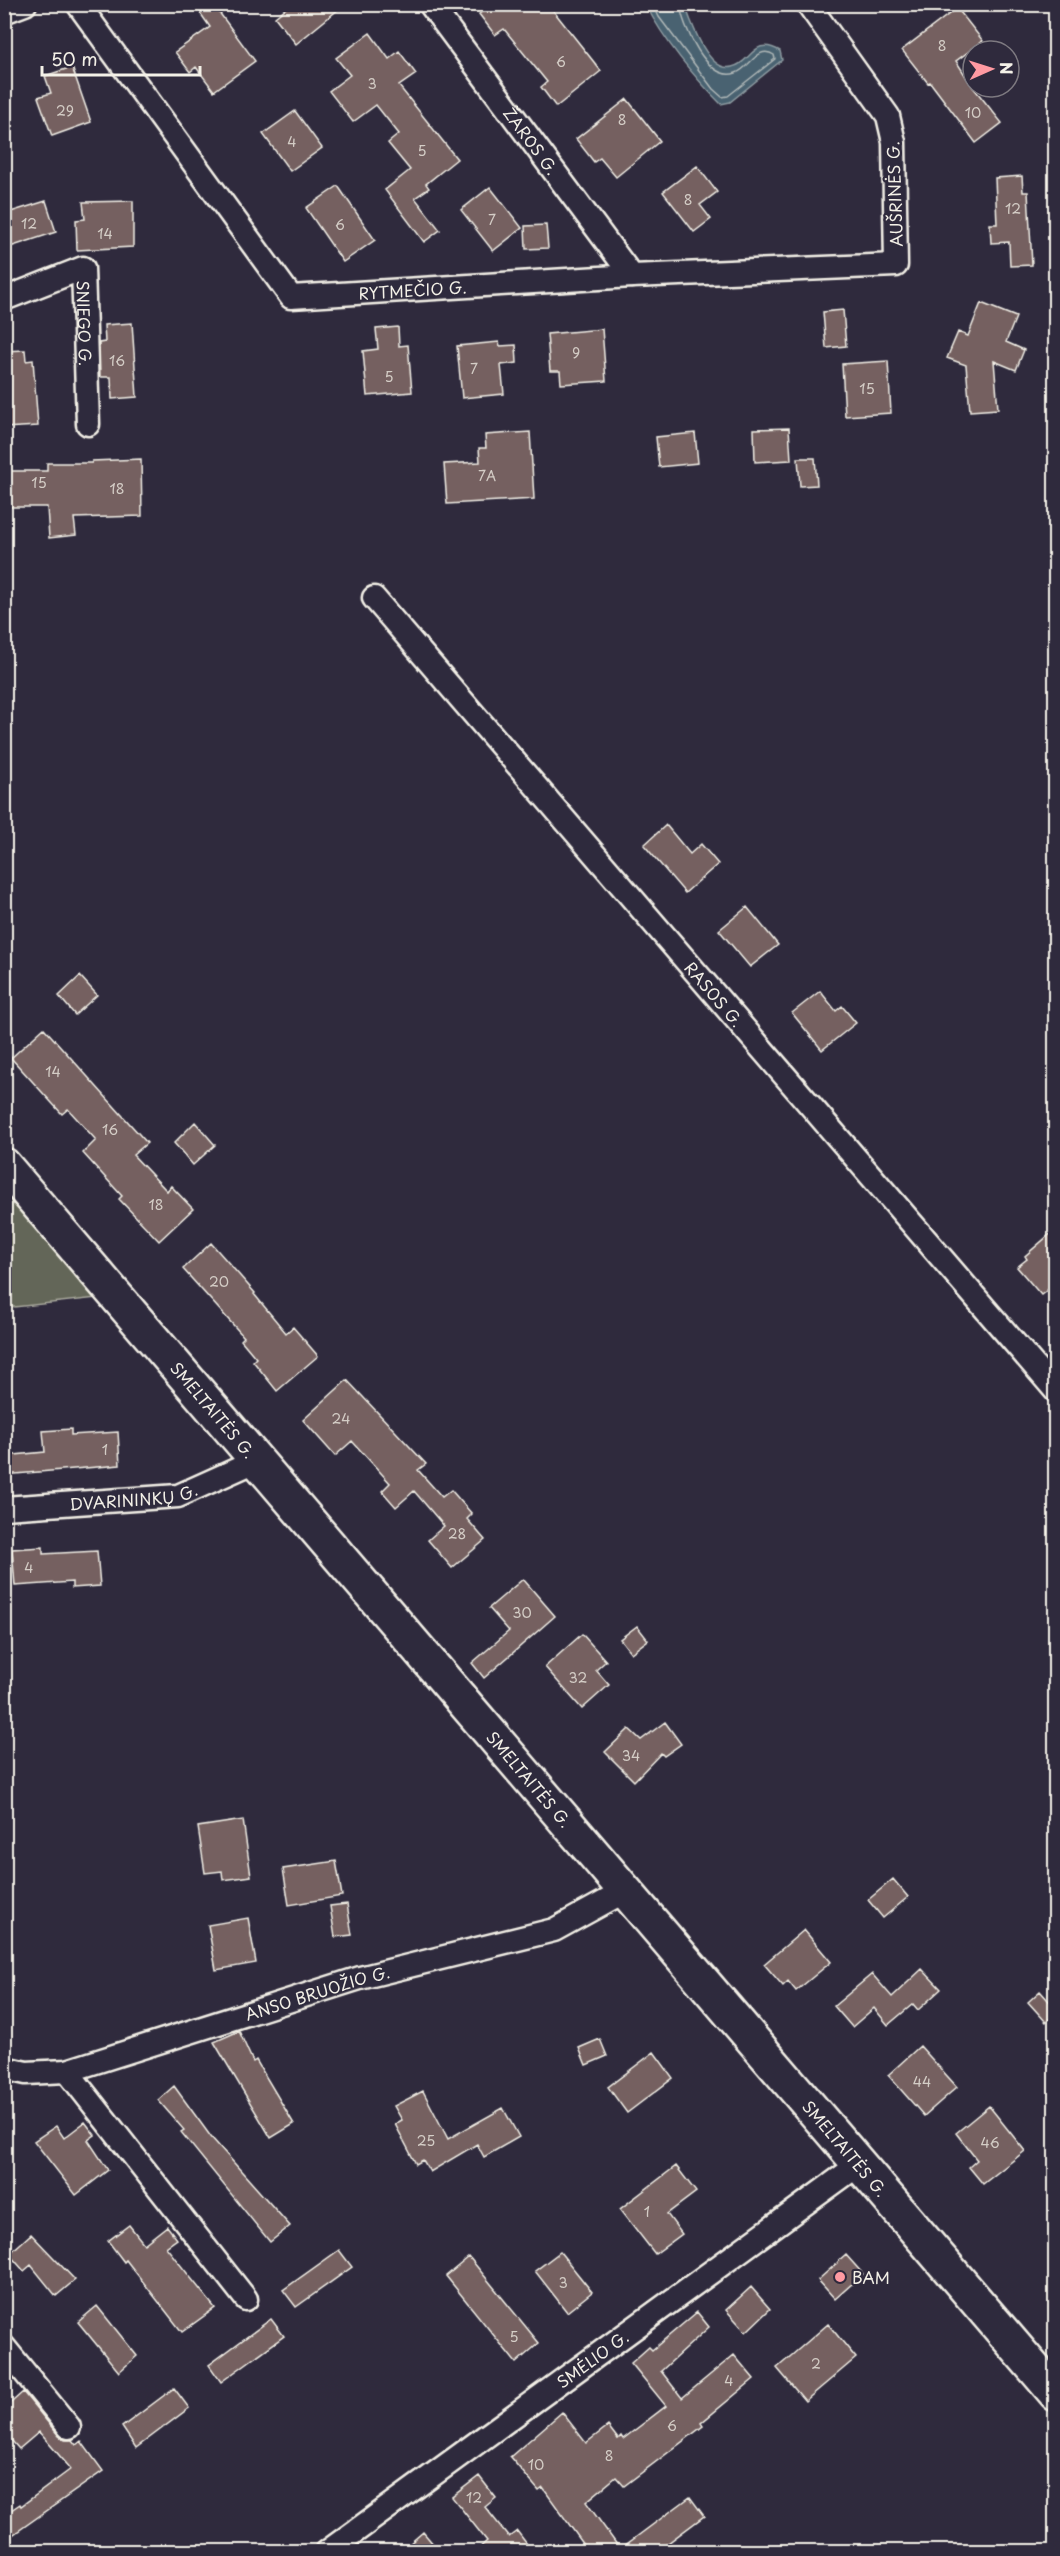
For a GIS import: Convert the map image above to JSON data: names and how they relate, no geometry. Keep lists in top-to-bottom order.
{
  "streets": {
    "main road": ["SMELTAITĖS G."],
    "street": [
      "ŽAROS G.",
      "AUŠRINĖS G.",
      "RYTMEČIO G.",
      "SNIEGO G.",
      "RASOS G.",
      "DVARININKŲ G.",
      "ANSO BRUOŽIO G.",
      "SMĖLIO G."
    ]
  },
  "crossings": [
    ["ŽAROS G.", "RYTMEČIO G."],
    ["AUŠRINĖS G.", "RYTMEČIO G."],
    ["SMELTAITĖS G.", "DVARININKŲ G."],
    ["SMELTAITĖS G.", "ANSO BRUOŽIO G."],
    ["SMELTAITĖS G.", "SMĖLIO G."]
  ],
  "places": ["BAM"],
  "house_numbers": [
    "8",
    "6",
    "3",
    "29",
    "10",
    "8",
    "4",
    "5",
    "8",
    "12",
    "7",
    "12",
    "6",
    "14",
    "9",
    "16",
    "7",
    "5",
    "15",
    "7A",
    "15",
    "18",
    "14",
    "16",
    "18",
    "20",
    "24",
    "1",
    "28",
    "4",
    "30",
    "32",
    "34",
    "44",
    "25",
    "46",
    "1",
    "3",
    "5",
    "2",
    "4",
    "6",
    "8",
    "10",
    "12"
  ],
  "scale_bar": "50 m",
  "north": "right"
}
